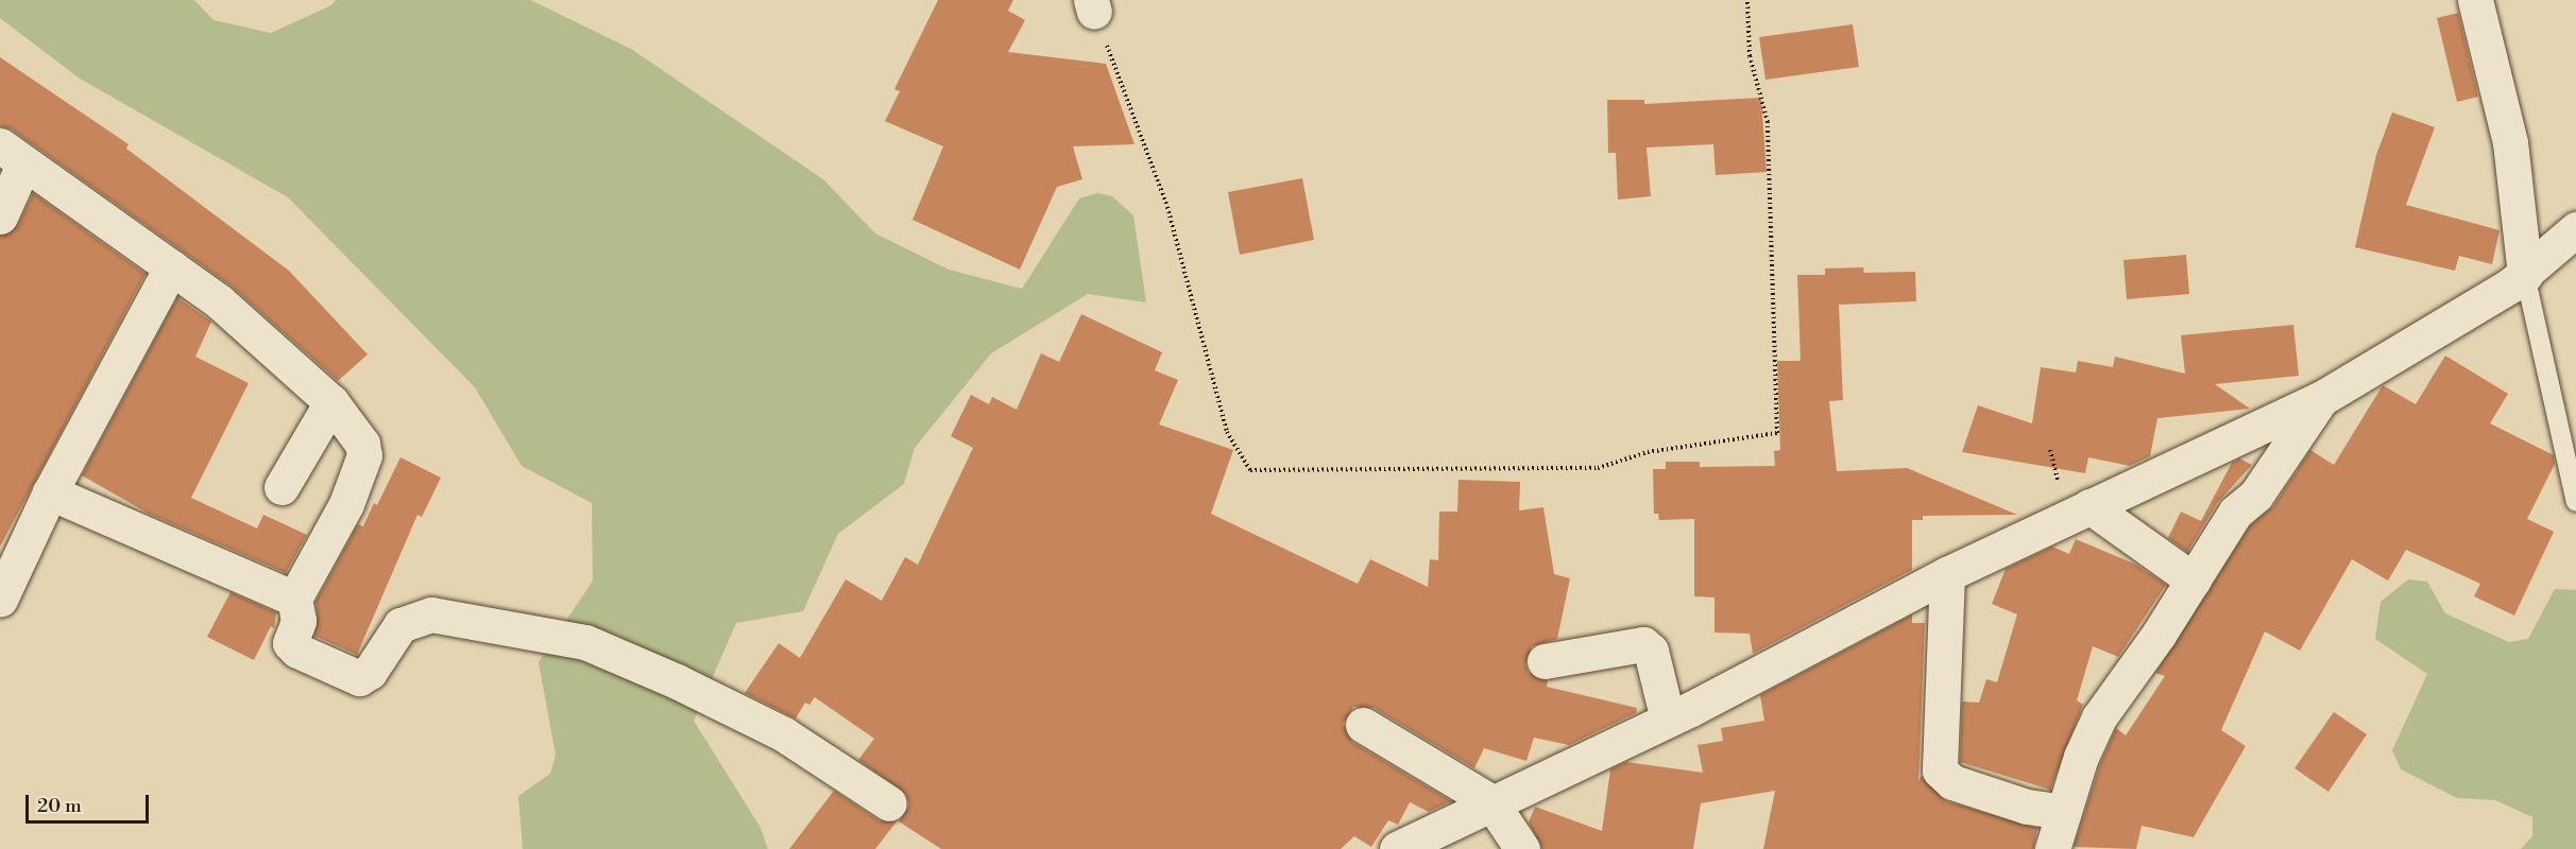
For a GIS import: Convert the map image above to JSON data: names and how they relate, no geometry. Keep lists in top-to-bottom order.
{
  "scale_bar": "20 m"
}
